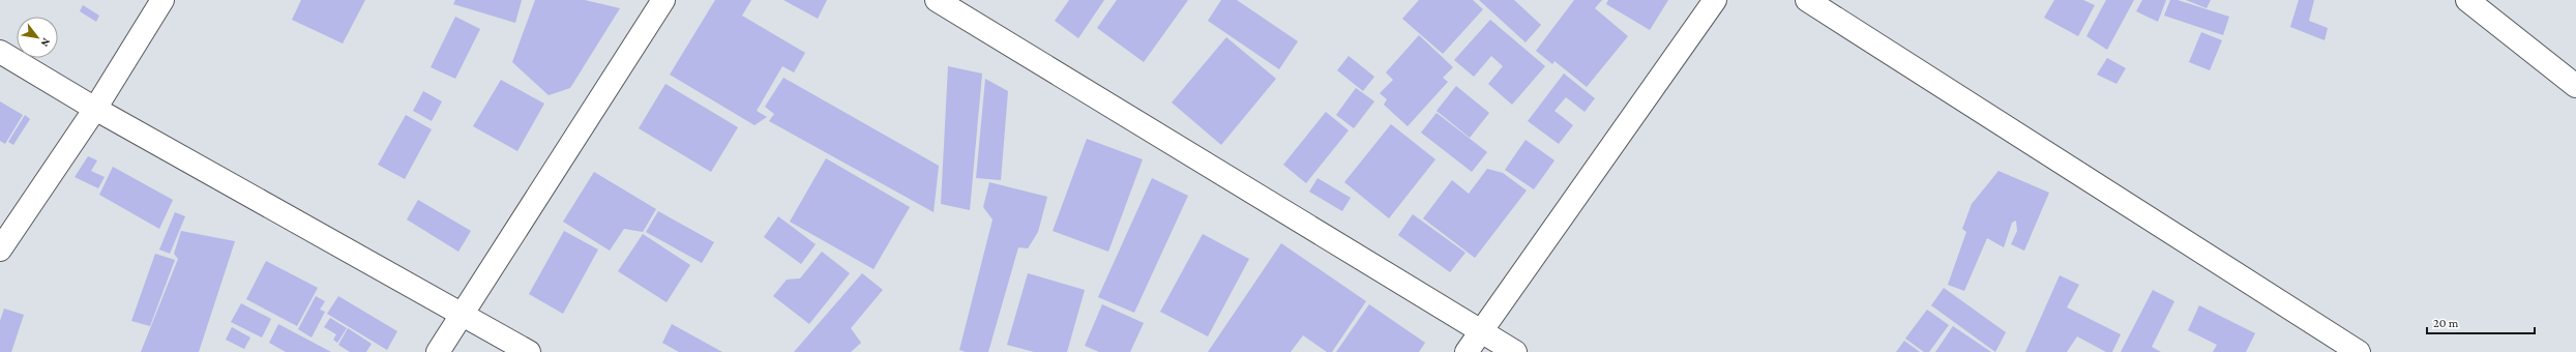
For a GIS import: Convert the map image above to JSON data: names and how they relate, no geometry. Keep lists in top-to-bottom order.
{
  "scale_bar": "20 m",
  "north": "bottom right"
}
